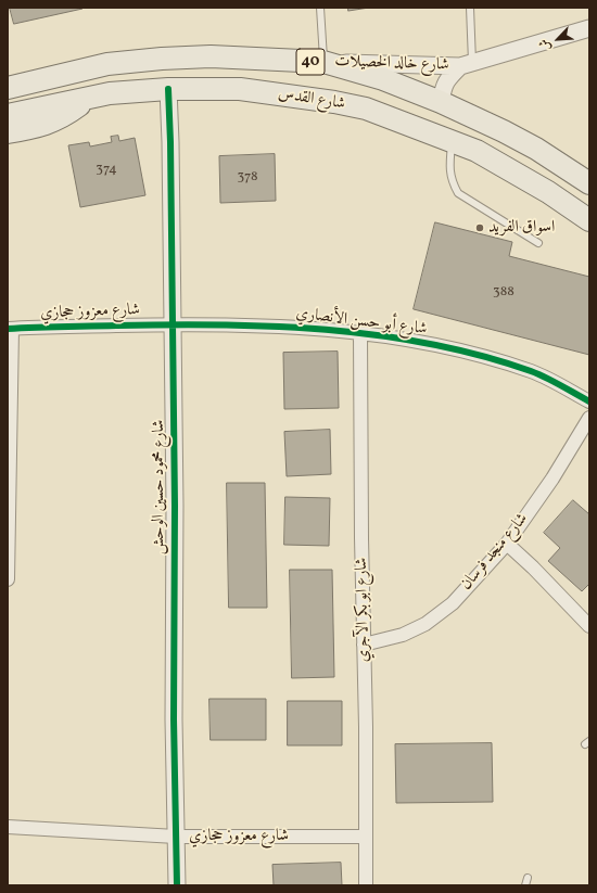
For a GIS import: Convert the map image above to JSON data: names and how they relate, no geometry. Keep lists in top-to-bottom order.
{
  "streets": {
    "highway": ["40", "شارع القدس"],
    "street": [
      "شارع خالد الخصيلات",
      "شارع معزوز حجازي",
      "شارع أبو حسن الأنصاري",
      "شارع محمود حسين الوحش",
      "شارع منجد فرسان",
      "شارع ابو بكر الآجري"
    ]
  },
  "crossings": [
    ["40", "شارع خالد الخصيلات"],
    ["شارع القدس", "شارع محمود حسين الوحش"],
    ["شارع معزوز حجازي", "شارع أبو حسن الأنصاري"],
    ["شارع معزوز حجازي", "شارع محمود حسين الوحش"],
    ["شارع معزوز حجازي", "شارع ابو بكر الآجري"],
    ["شارع أبو حسن الأنصاري", "شارع محمود حسين الوحش"],
    ["شارع أبو حسن الأنصاري", "شارع ابو بكر الآجري"],
    ["شارع منجد فرسان", "شارع ابو بكر الآجري"]
  ],
  "places": ["اسواق الفريد"],
  "house_numbers": ["374", "378", "388"],
  "north": "bottom left"
}
